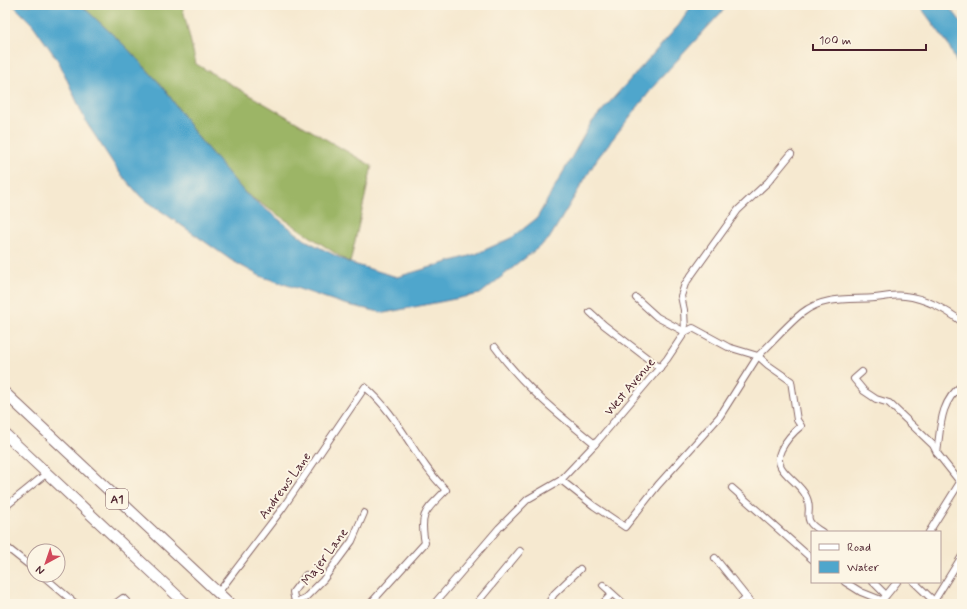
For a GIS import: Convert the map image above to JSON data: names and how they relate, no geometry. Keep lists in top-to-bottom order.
{
  "streets": {
    "highway": ["A1"],
    "street": ["West Avenue", "Andrews Lane", "Majer Lane"]
  },
  "crossings": [
    ["Andrews Lane", "A1"]
  ],
  "legend": ["Road", "Water"],
  "scale_bar": "100 m",
  "north": "bottom left"
}
